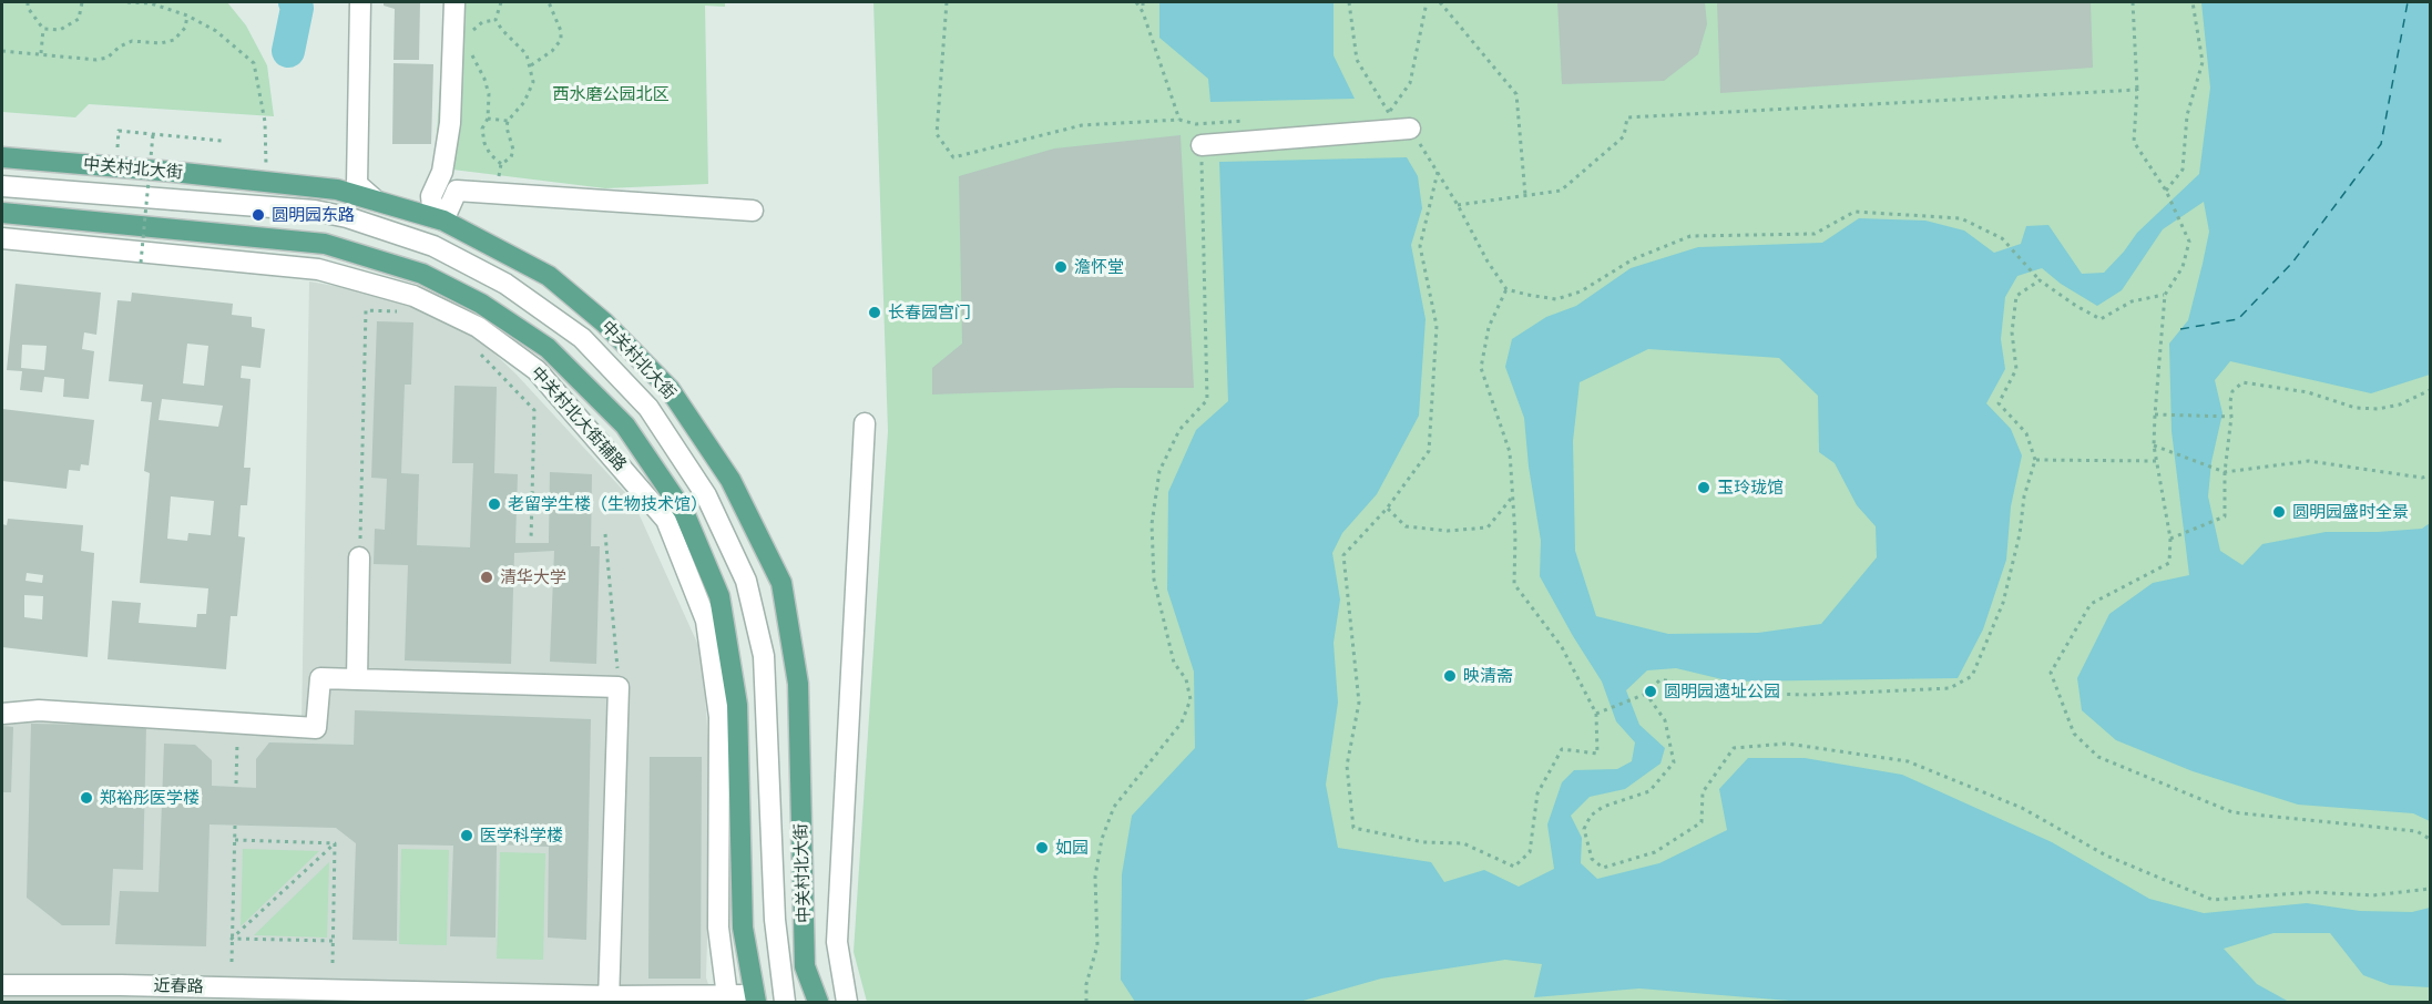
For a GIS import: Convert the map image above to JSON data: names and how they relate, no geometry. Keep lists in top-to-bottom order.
{
  "streets": {
    "main road": ["中关村北大街"],
    "street": ["中关村北大街辅路", "近春路"]
  },
  "crossings": [
    ["中关村北大街辅路", "近春路"]
  ],
  "parks": ["西水磨公园北区"],
  "places": [
    "圆明园东路",
    "澹怀堂",
    "长春园宫门",
    "玉玲珑馆",
    "老留学生楼（生物技术馆）",
    "圆明园盛时全景",
    "清华大学",
    "映清斋",
    "圆明园遗址公园",
    "郑裕彤医学楼",
    "医学科学楼",
    "如园"
  ]
}
